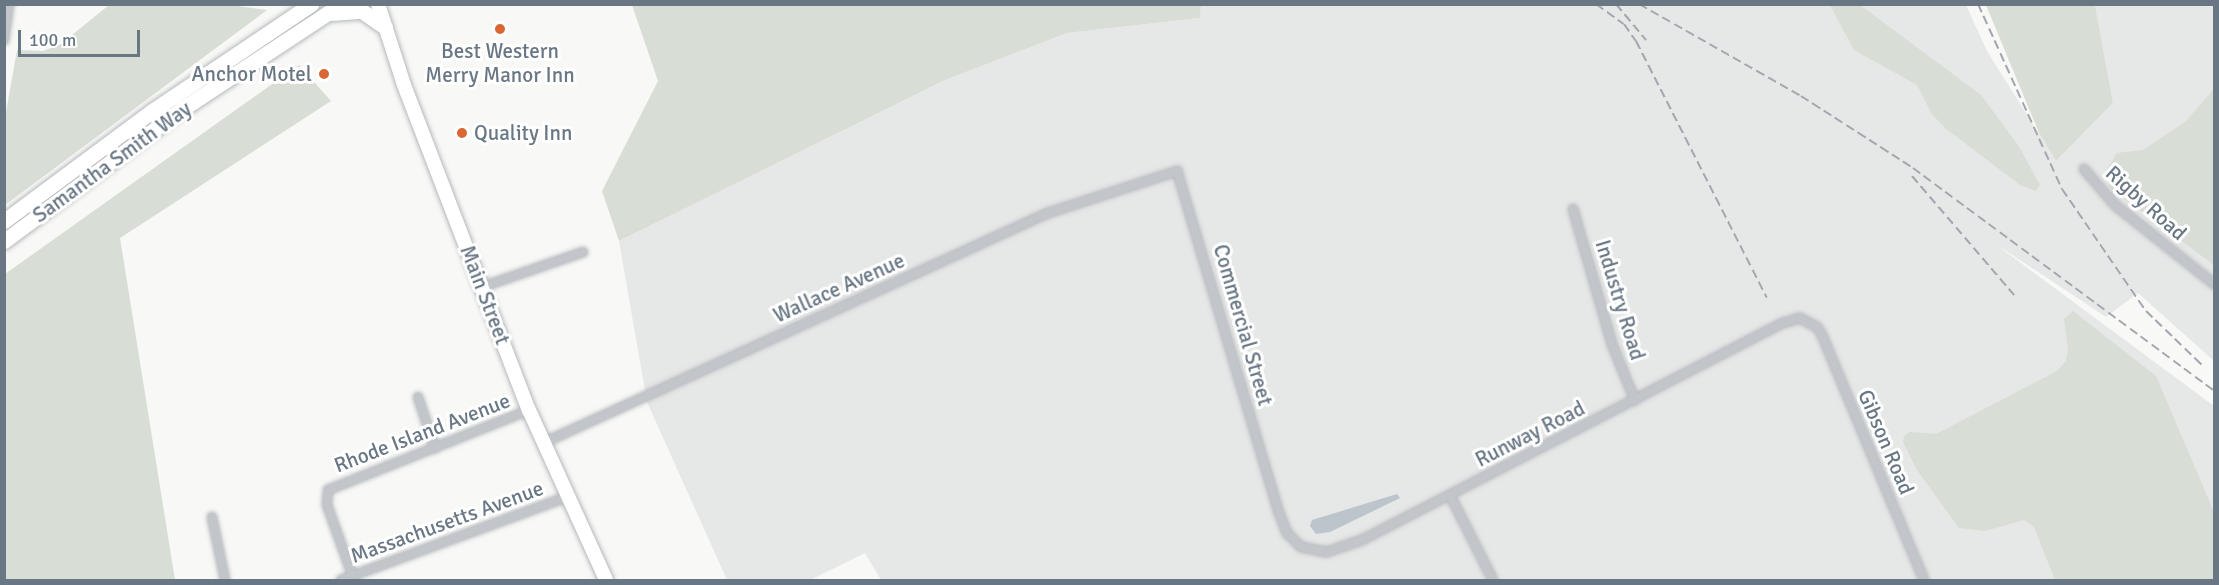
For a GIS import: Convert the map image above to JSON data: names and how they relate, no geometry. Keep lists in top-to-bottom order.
{
  "streets": {
    "highway": ["Samantha Smith Way"],
    "main road": ["Main Street"],
    "street": [
      "Rigby Road",
      "Wallace Avenue",
      "Industry Road",
      "Commercial Street",
      "Rhode Island Avenue",
      "Runway Road",
      "Gibson Road",
      "Massachusetts Avenue"
    ]
  },
  "crossings": [
    ["Wallace Avenue", "Main Street"],
    ["Wallace Avenue", "Commercial Street"],
    ["Main Street", "Rhode Island Avenue"],
    ["Main Street", "Massachusetts Avenue"],
    ["Industry Road", "Runway Road"],
    ["Commercial Street", "Runway Road"],
    ["Rhode Island Avenue", "Massachusetts Avenue"],
    ["Runway Road", "Gibson Road"]
  ],
  "places": ["Best Western Merry Manor Inn", "Anchor Motel", "Quality Inn"],
  "scale_bar": "100 m"
}
